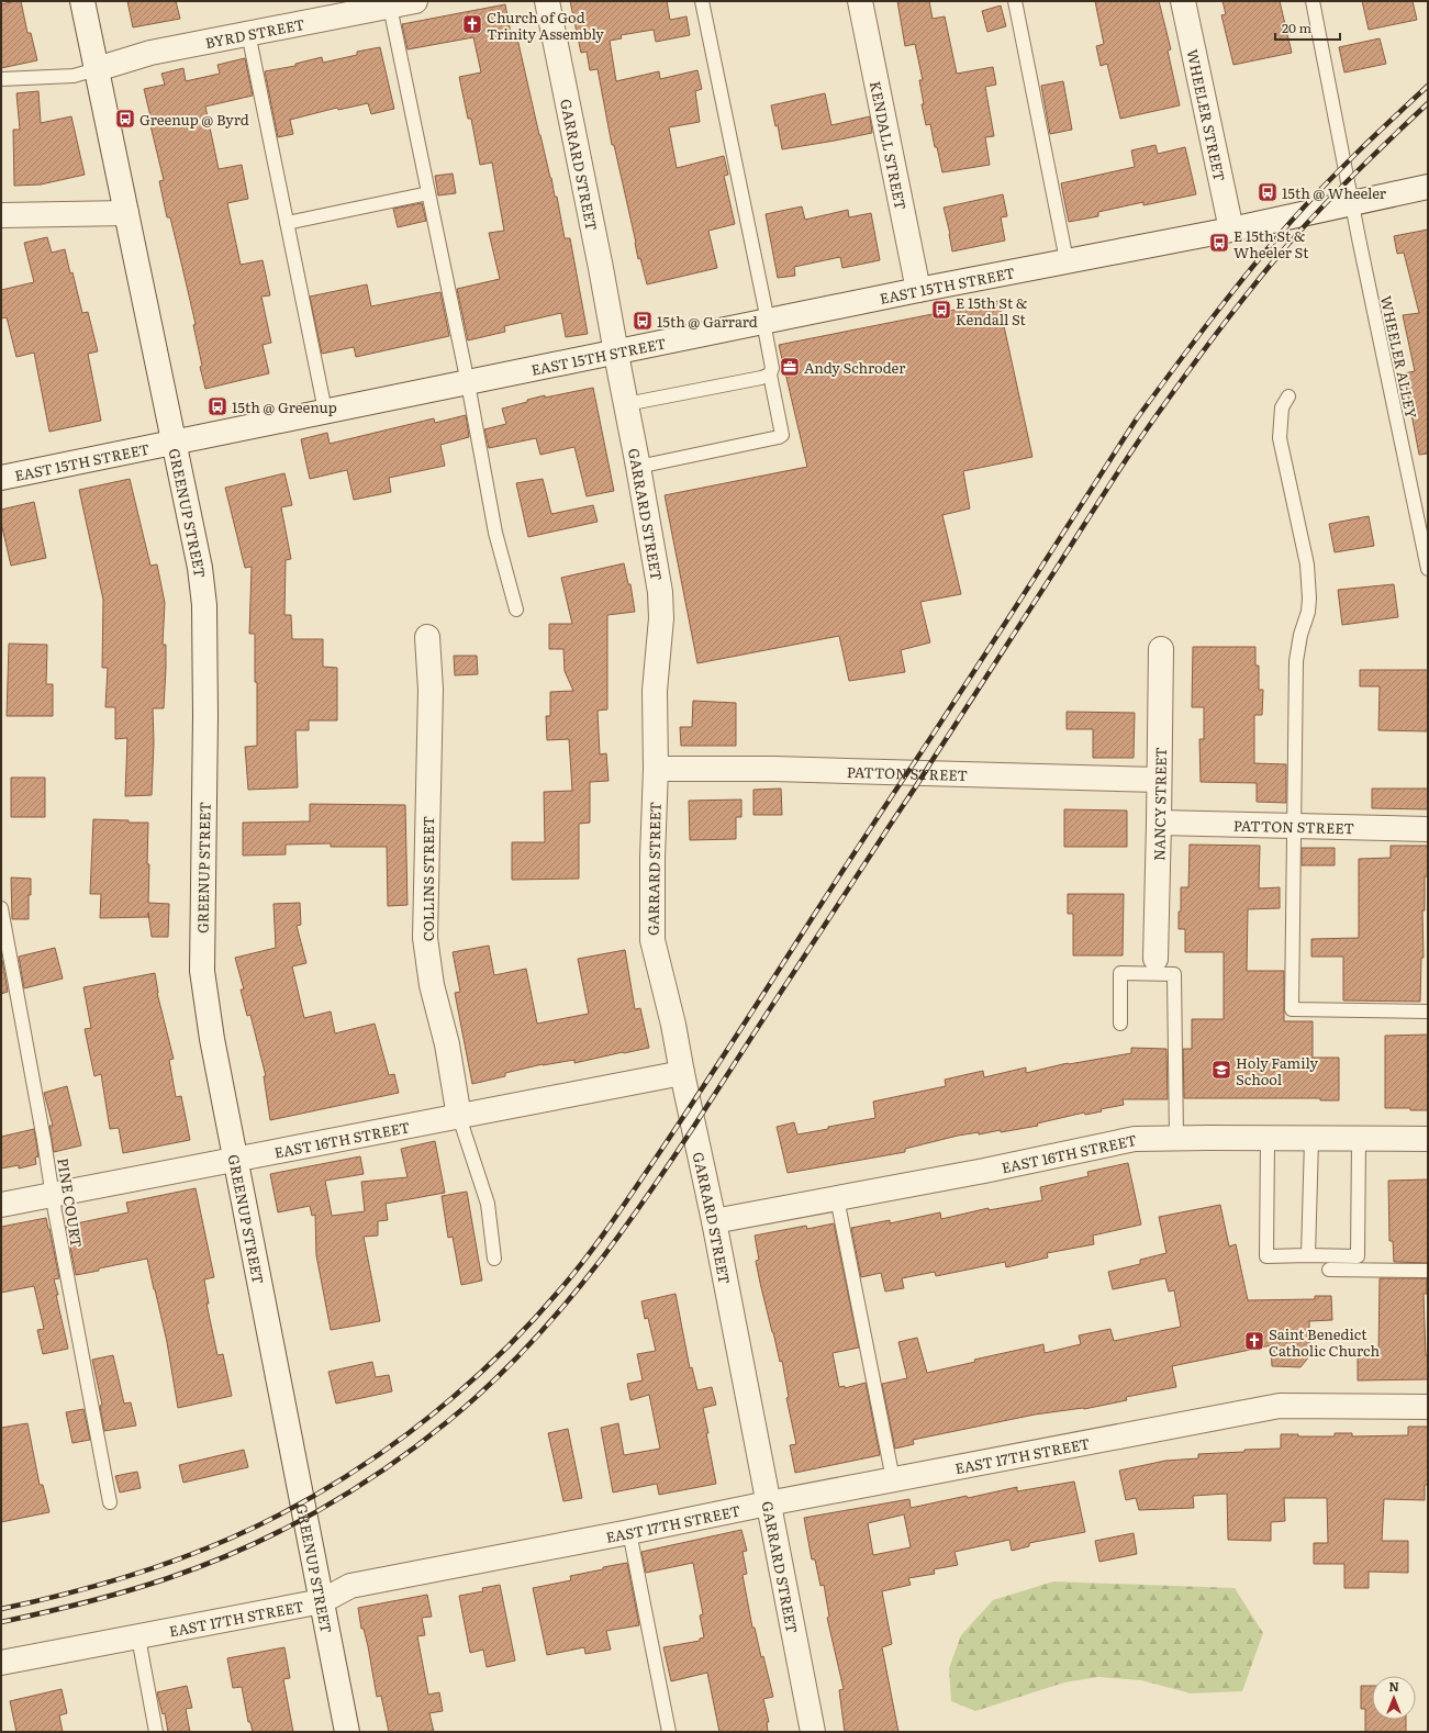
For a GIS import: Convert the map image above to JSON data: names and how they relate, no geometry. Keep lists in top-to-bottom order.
{
  "streets": {
    "street": [
      "BYRD STREET",
      "WHEELER STREET",
      "KENDALL STREET",
      "GARRARD STREET",
      "EAST 15TH STREET",
      "GREENUP STREET",
      "PATTON STREET",
      "NANCY STREET",
      "COLLINS STREET",
      "EAST 16TH STREET",
      "EAST 17TH STREET"
    ],
    "lane": ["WHEELER ALLEY", "PINE COURT"]
  },
  "crossings": [
    ["BYRD STREET", "GREENUP STREET"],
    ["WHEELER STREET", "EAST 15TH STREET"],
    ["KENDALL STREET", "EAST 15TH STREET"],
    ["GARRARD STREET", "EAST 15TH STREET"],
    ["GARRARD STREET", "PATTON STREET"],
    ["GARRARD STREET", "EAST 16TH STREET"],
    ["GARRARD STREET", "EAST 17TH STREET"],
    ["EAST 15TH STREET", "WHEELER ALLEY"],
    ["EAST 15TH STREET", "GREENUP STREET"],
    ["GREENUP STREET", "EAST 16TH STREET"],
    ["GREENUP STREET", "EAST 17TH STREET"],
    ["PATTON STREET", "NANCY STREET"],
    ["COLLINS STREET", "EAST 16TH STREET"],
    ["EAST 16TH STREET", "PINE COURT"]
  ],
  "places": {
    "church": ["Church of God Trinity Assembly", "Saint Benedict Catholic Church"],
    "bus stop": [
      "Greenup @ Byrd",
      "15th @ Wheeler",
      "E 15th St & Wheeler St",
      "E 15th St & Kendall St",
      "15th @ Garrard",
      "15th @ Greenup"
    ],
    "office": ["Andy Schroder"],
    "school or university": ["Holy Family School"]
  },
  "scale_bar": "20 m",
  "north": "top"
}
